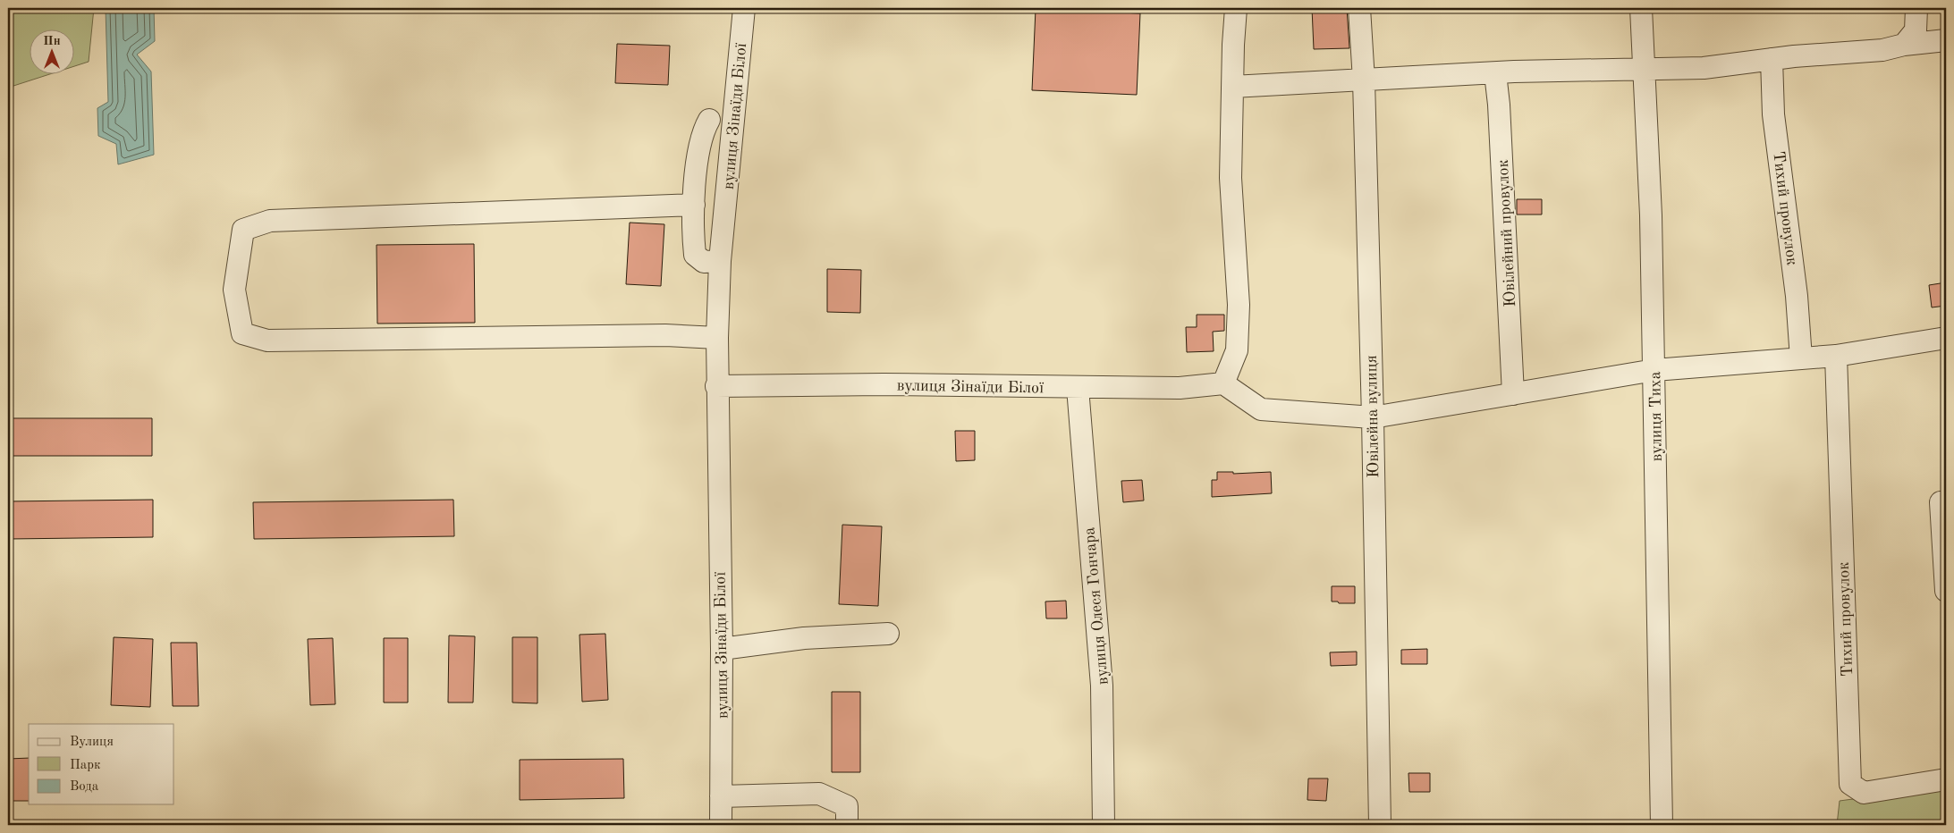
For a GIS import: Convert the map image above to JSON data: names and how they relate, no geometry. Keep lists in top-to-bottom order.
{
  "streets": {
    "street": [
      "вулиця Зінаїди Білої",
      "Тихий провулок",
      "Ювілейний провулок",
      "Ювілейна вулиця",
      "вулиця Тиха",
      "вулиця Олеся Гончара"
    ]
  },
  "crossings": [
    ["вулиця Зінаїди Білої", "вулиця Олеся Гончара"]
  ],
  "legend": ["Вулиця", "Парк", "Вода"],
  "north": "top"
}
